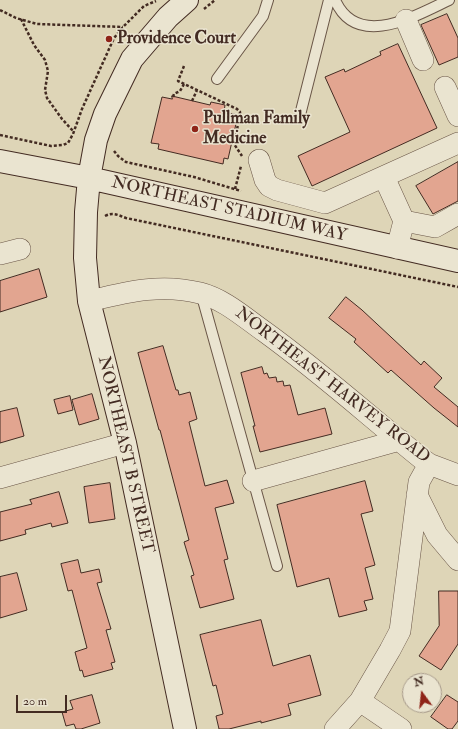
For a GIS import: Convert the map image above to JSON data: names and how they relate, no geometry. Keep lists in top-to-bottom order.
{
  "streets": {
    "street": ["NORTHEAST STADIUM WAY", "NORTHEAST HARVEY ROAD", "NORTHEAST B STREET"]
  },
  "crossings": [
    ["NORTHEAST STADIUM WAY", "NORTHEAST B STREET"],
    ["NORTHEAST HARVEY ROAD", "NORTHEAST B STREET"]
  ],
  "places": ["Providence Court", "Pullman Family Medicine"],
  "scale_bar": "20 m",
  "north": "top"
}
